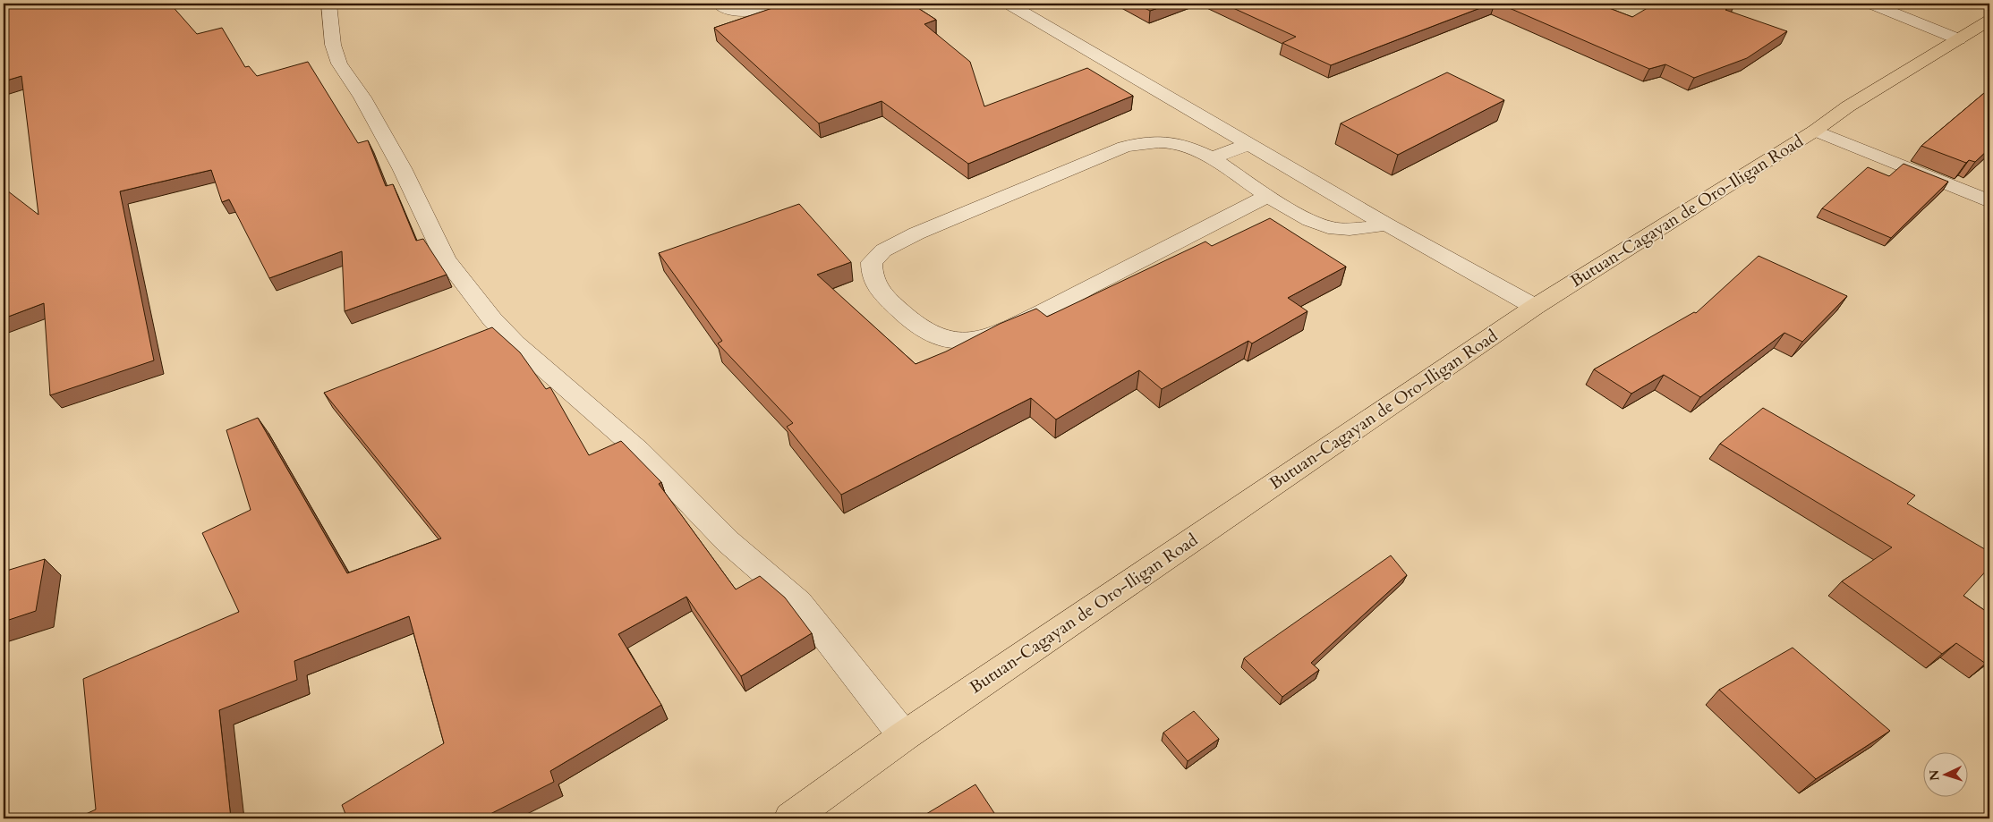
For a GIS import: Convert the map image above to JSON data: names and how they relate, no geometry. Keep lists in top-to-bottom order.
{
  "streets": {
    "highway": ["Butuan-Cagayan de Oro-Iligan Road"]
  },
  "north": "left"
}
